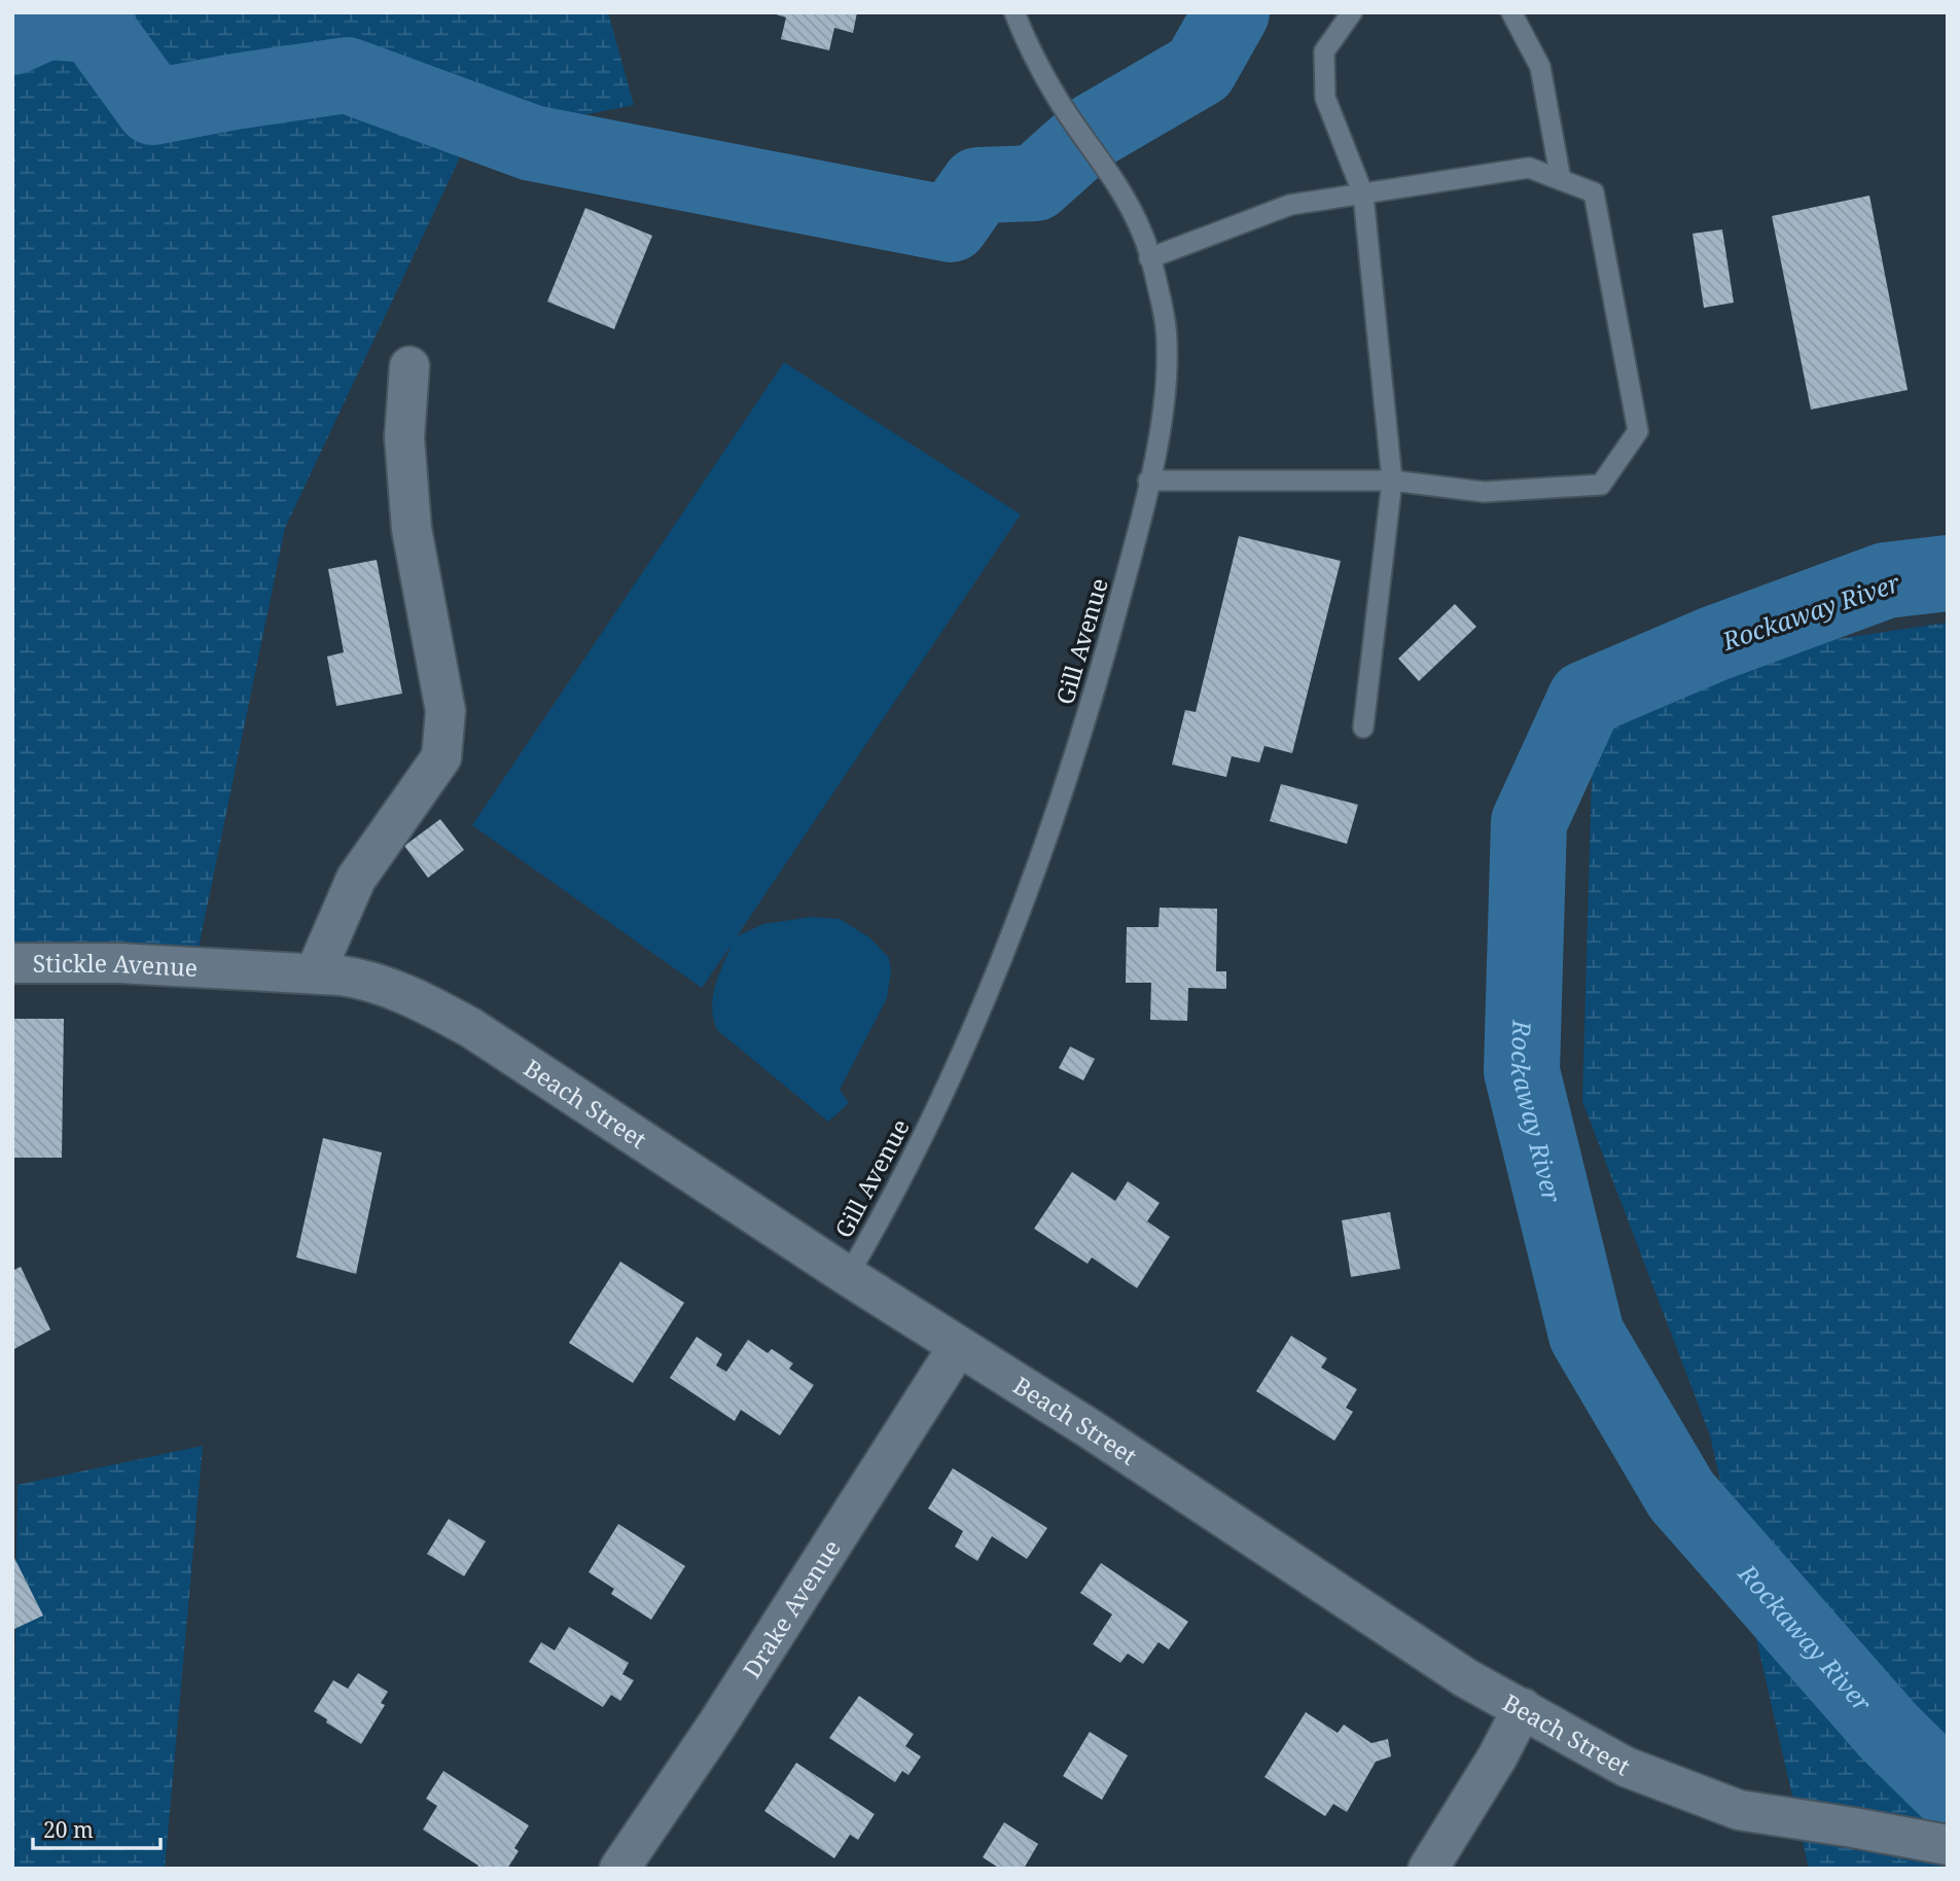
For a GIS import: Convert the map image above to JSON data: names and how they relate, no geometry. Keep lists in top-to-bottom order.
{
  "streets": {
    "street": ["Stickle Avenue", "Beach Street", "Drake Avenue"],
    "lane": ["Gill Avenue"]
  },
  "crossings": [
    ["Gill Avenue", "Beach Street"],
    ["Stickle Avenue", "Beach Street"],
    ["Beach Street", "Drake Avenue"]
  ],
  "water": ["Rockaway River"],
  "scale_bar": "20 m"
}
